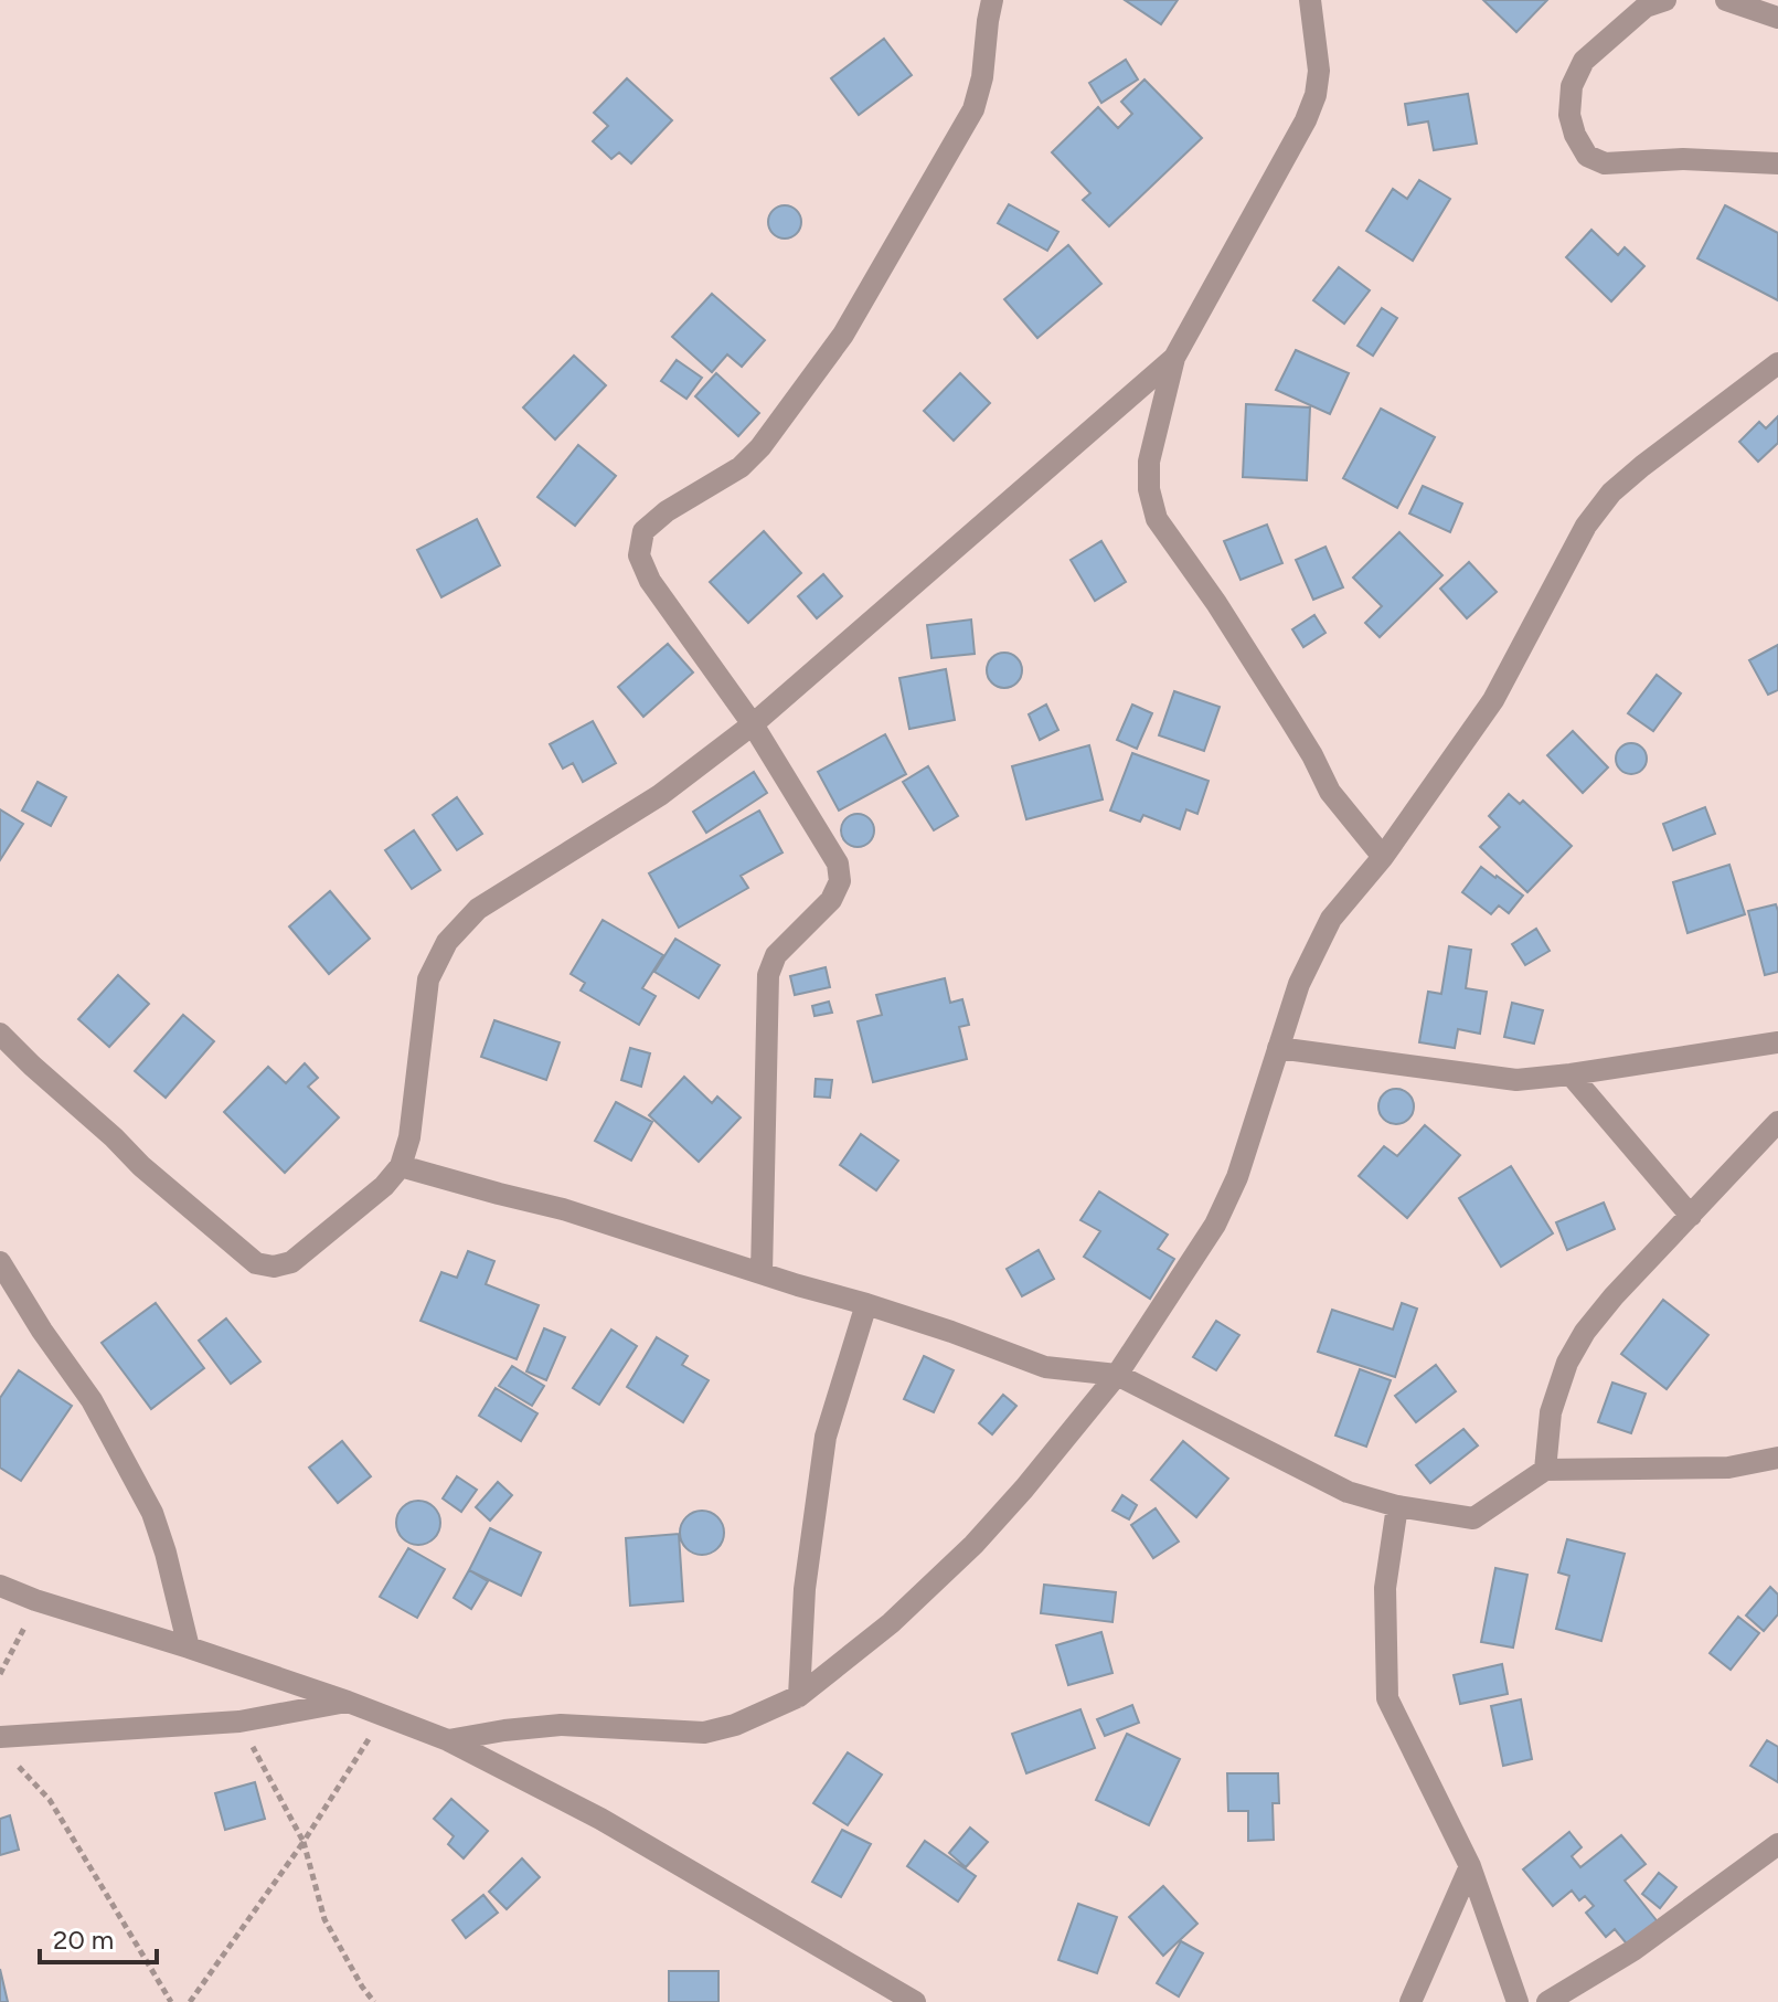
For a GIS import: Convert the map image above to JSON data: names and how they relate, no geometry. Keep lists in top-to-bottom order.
{
  "scale_bar": "20 m"
}
